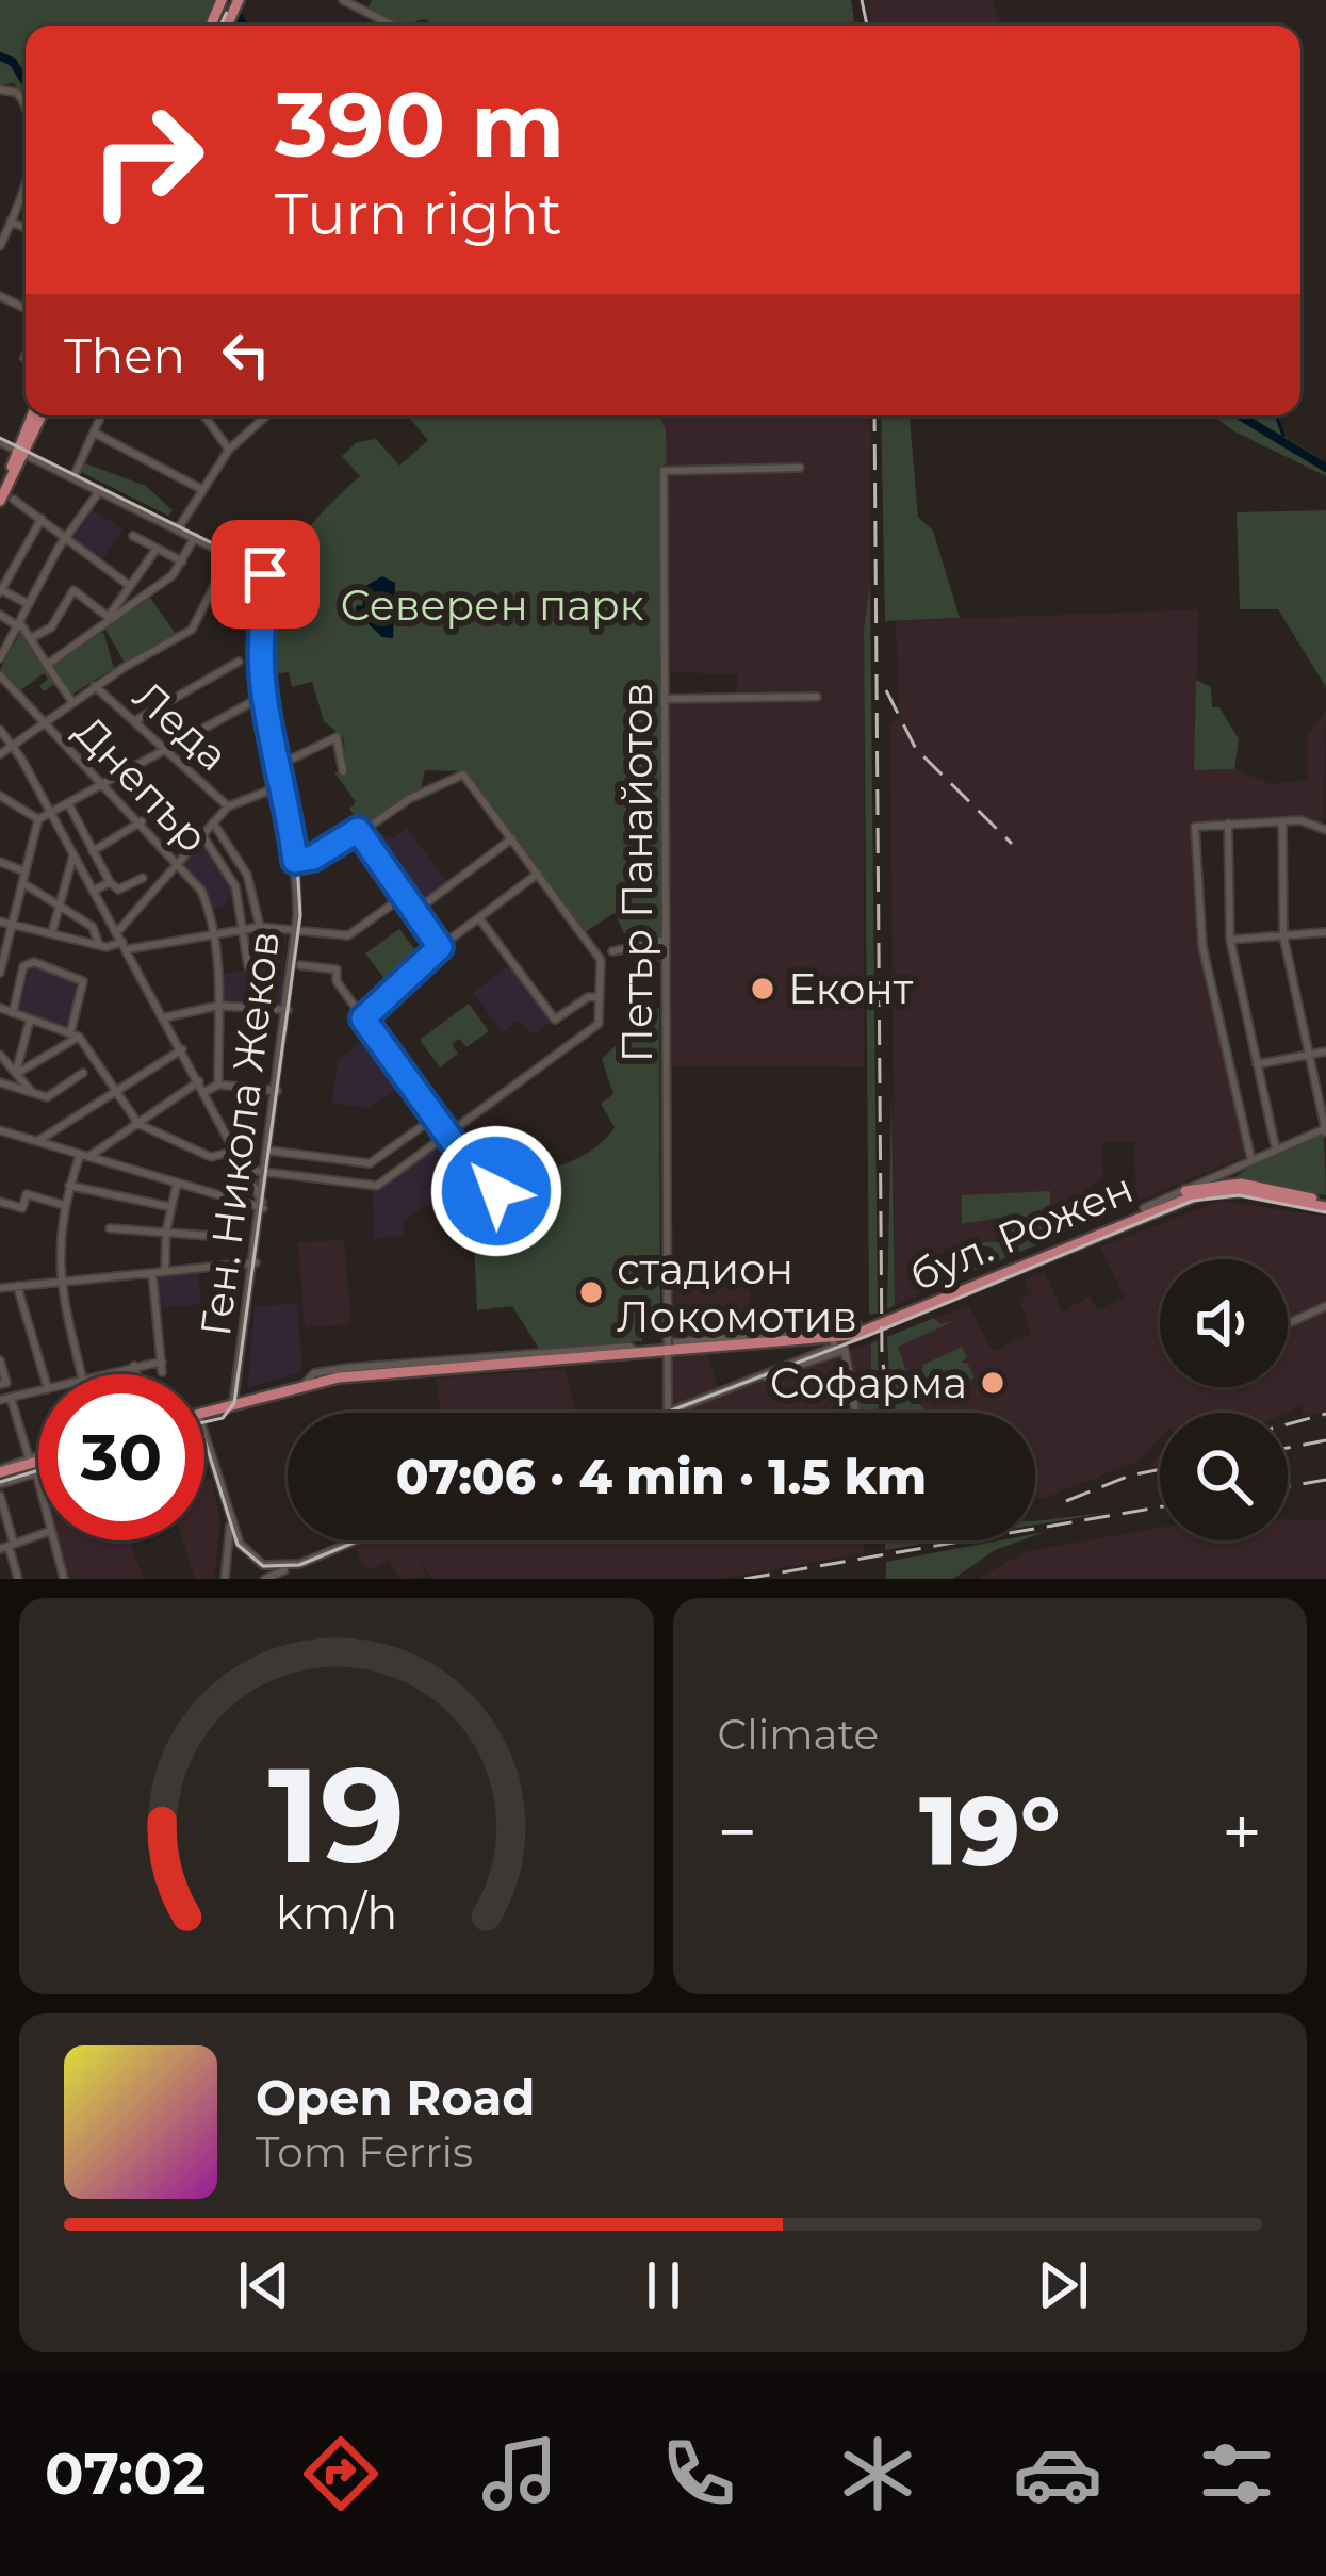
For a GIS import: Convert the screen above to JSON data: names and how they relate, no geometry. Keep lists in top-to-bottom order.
{
  "streets": {
    "main road": ["бул. Рожен"],
    "street": [
      "Леда",
      "Днепър",
      "Петър Панайотов",
      "Ген. Никола Жеков"
    ]
  },
  "crossings": [
    ["Петър Панайотов", "бул. Рожен"],
    ["Ген. Никола Жеков", "бул. Рожен"]
  ],
  "parks": ["Северен парк"],
  "places": ["Еконт", "стадион Локомотив", "Софарма"],
  "page": {
    "turn": ["390 m", "Turn right"],
    "then": "Then",
    "limit": "30",
    "trip": "07:06 · 4 min · 1.5 km",
    "tile": "Climate",
    "heat": ["−", "19°", "+"],
    "song": ["Open Road", "Tom Ferris"],
    "tabs": "07:02",
    "gauge": ["19", "km/h"]
  }
}
